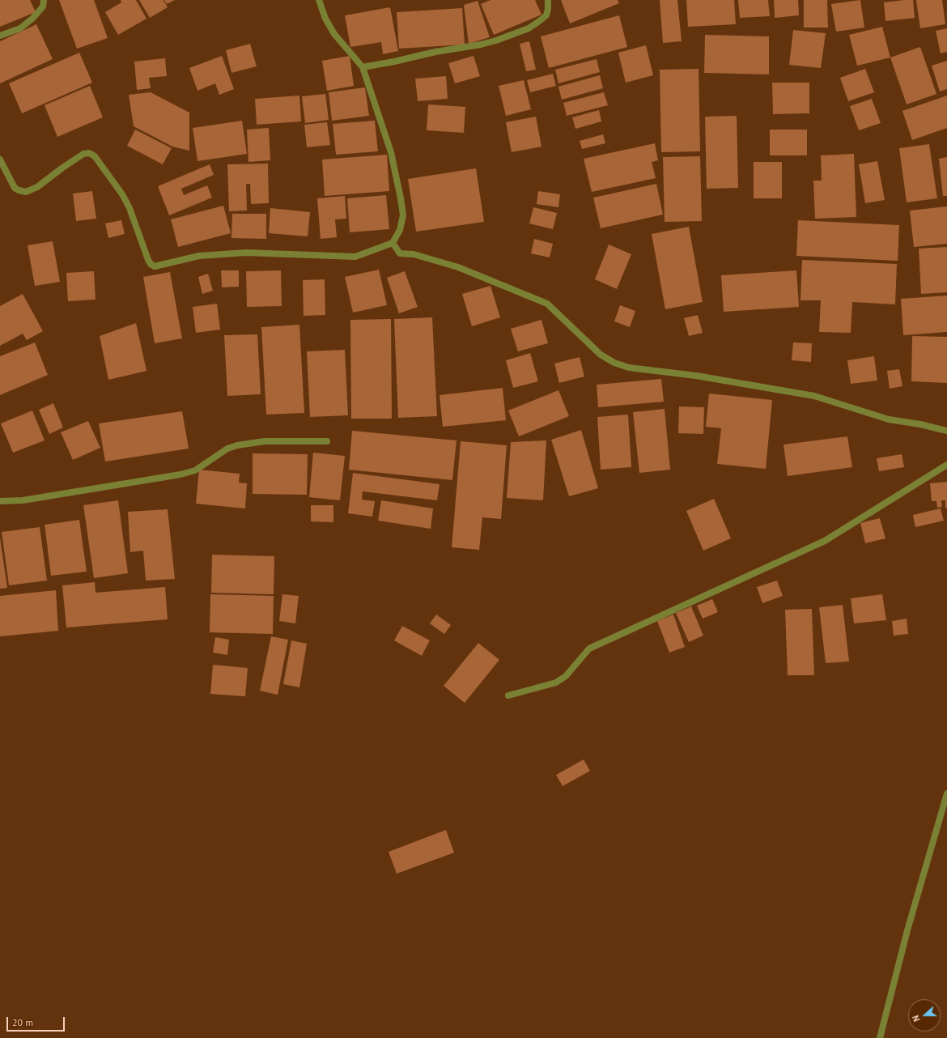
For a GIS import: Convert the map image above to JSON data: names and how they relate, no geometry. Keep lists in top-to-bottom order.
{
  "scale_bar": "20 m",
  "north": "left"
}
